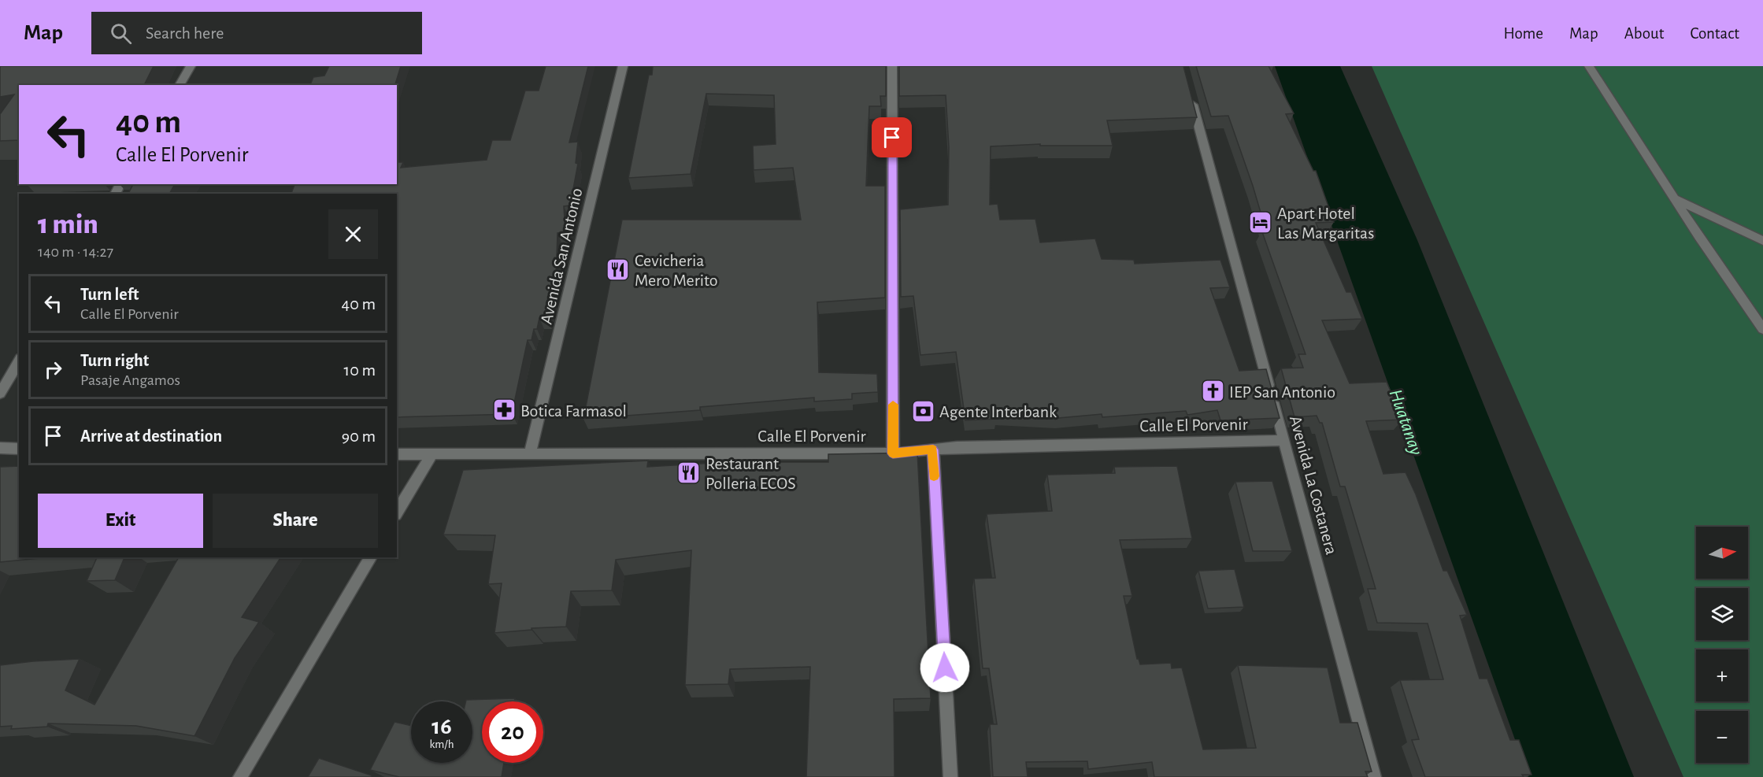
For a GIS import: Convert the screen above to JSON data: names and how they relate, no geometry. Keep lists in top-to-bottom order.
{
  "streets": {
    "street": ["Avenida San Antonio", "Calle El Porvenir", "Avenida La Costanera"]
  },
  "crossings": [
    ["Avenida San Antonio", "Calle El Porvenir"],
    ["Calle El Porvenir", "Avenida La Costanera"]
  ],
  "water": ["Huatanay"],
  "places": {
    "hotel": ["Apart Hotel Las Margaritas"],
    "restaurant": ["Cevicheria Mero Merito", "Restaurant Polleria ECOS"],
    "church": ["IEP San Antonio"],
    "pharmacy": ["Botica Farmasol"],
    "bank": ["Agente Interbank"]
  },
  "north": "right",
  "page": {
    "header": "Map",
    "search": "Search here",
    "nav": [
      "Home",
      "Map",
      "About",
      "Contact"
    ],
    "turn": ["40 m", "Calle El Porvenir"],
    "heading": ["1 min", "140 m · 14:27"],
    "list": [
      {
        "name": "Turn left",
        "note": "Calle El Porvenir",
        "value": "40 m"
      },
      {
        "name": "Turn right",
        "note": "Pasaje Angamos",
        "value": "10 m"
      },
      {
        "name": "Arrive at destination",
        "value": "90 m"
      }
    ],
    "buttons": ["Exit", "Share"],
    "map_buttons": ["+", "−"],
    "speed": "16 km/h",
    "limit": "20"
  }
}
